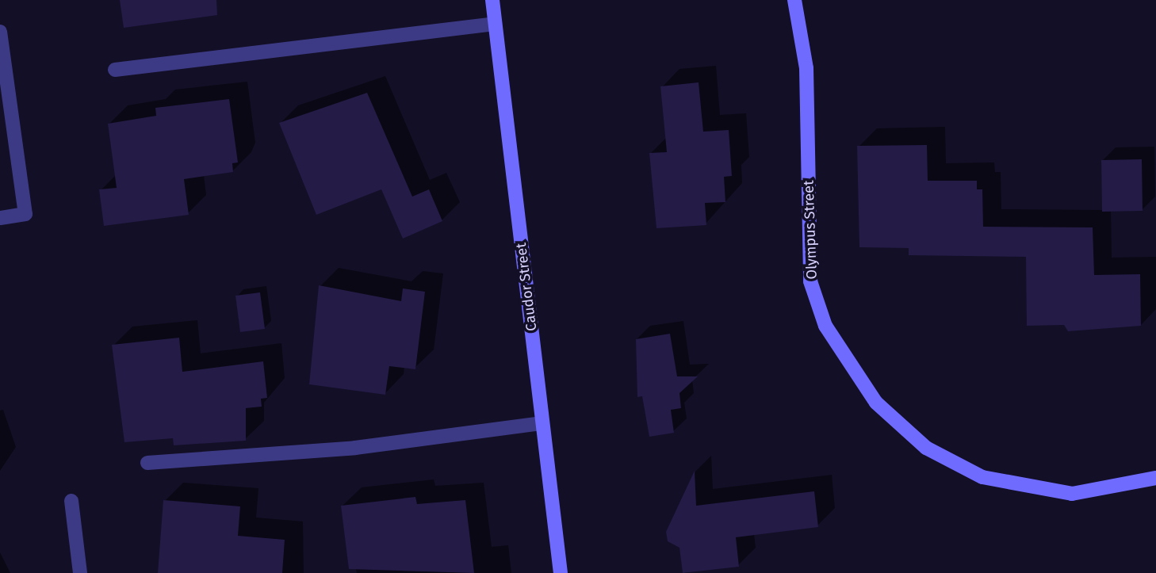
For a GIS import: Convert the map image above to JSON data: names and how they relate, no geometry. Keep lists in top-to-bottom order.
{
  "streets": {
    "street": ["Olympus Street", "Caudor Street"]
  }
}
